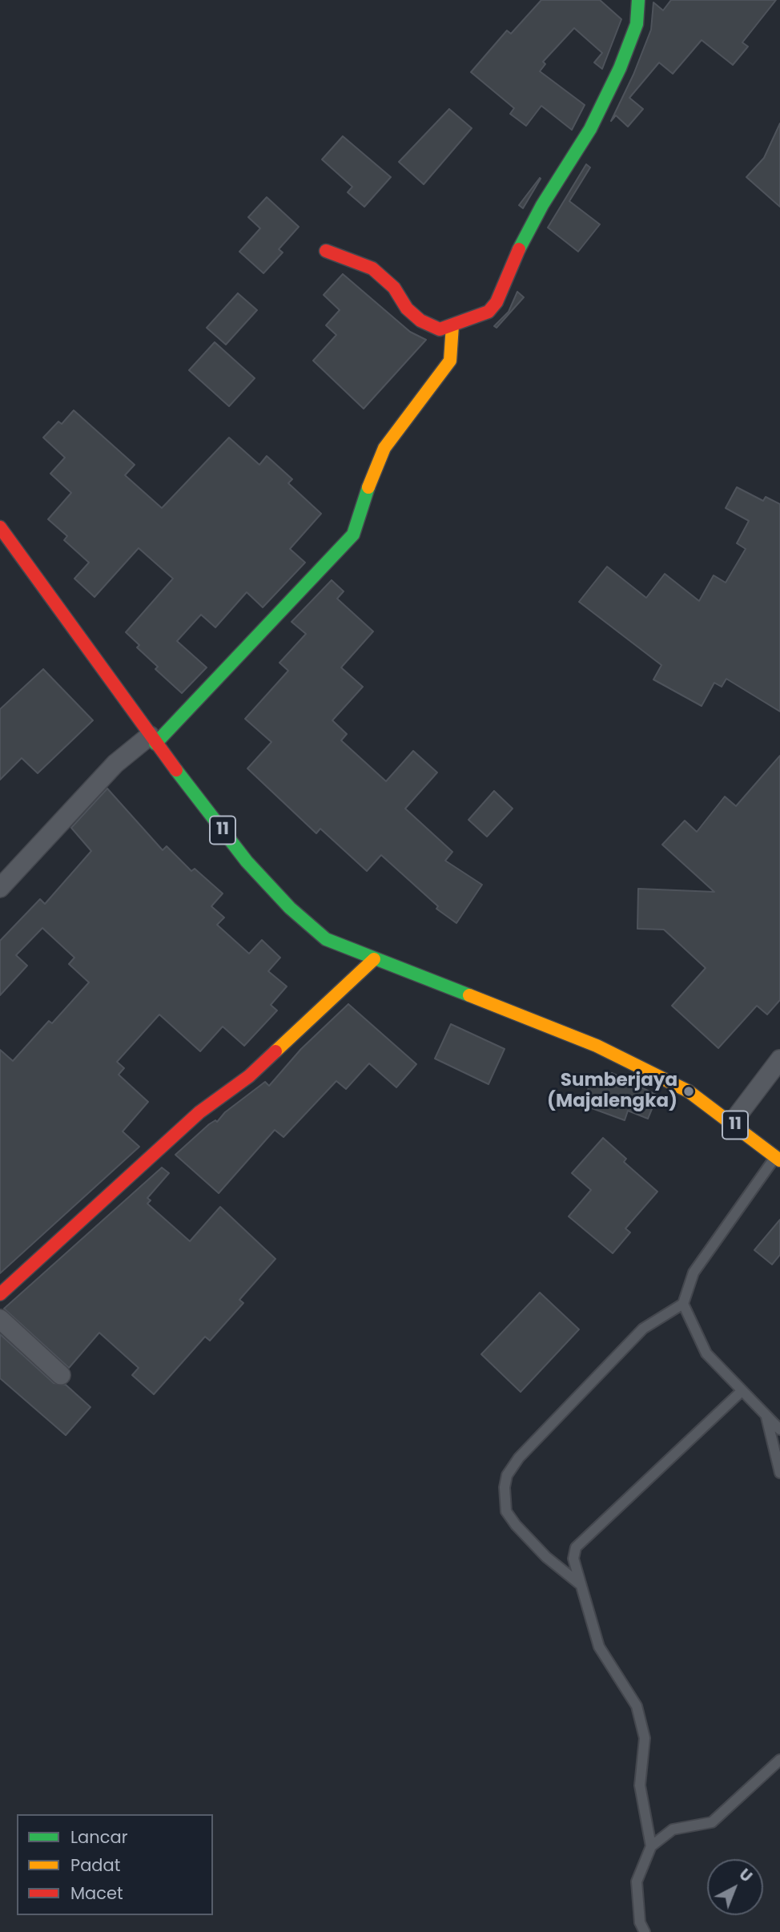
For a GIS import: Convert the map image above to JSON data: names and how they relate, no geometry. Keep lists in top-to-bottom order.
{
  "streets": {
    "main road": ["11"]
  },
  "places": ["Sumberjaya (Majalengka)"],
  "legend": ["Lancar", "Padat", "Macet"],
  "north": "top right"
}
